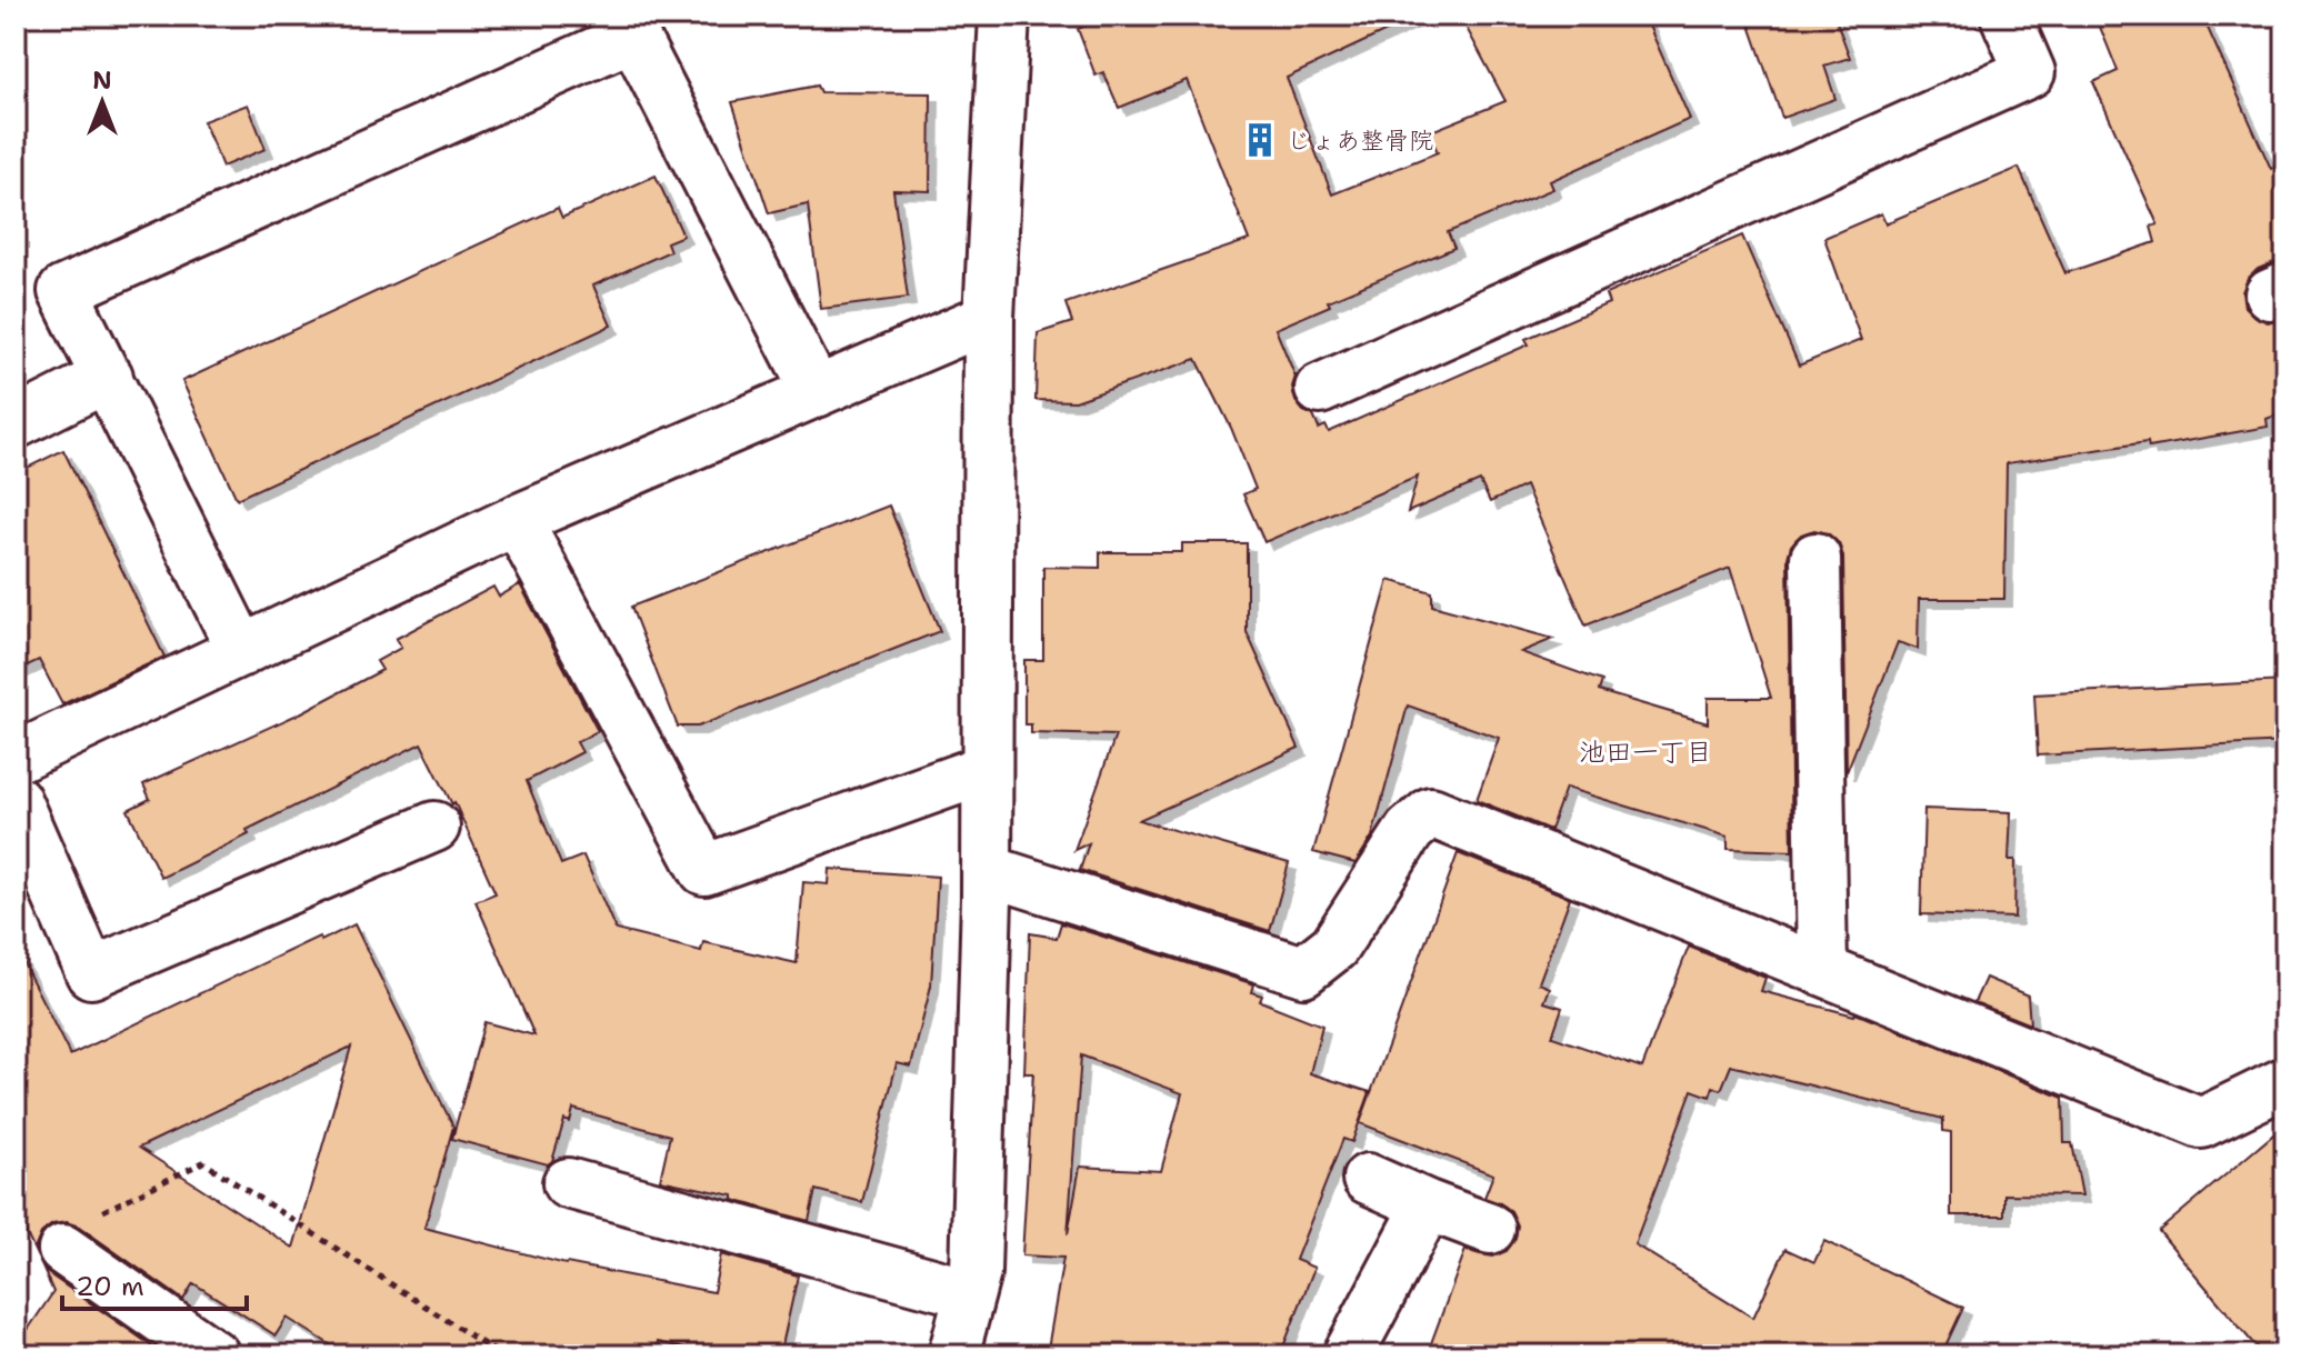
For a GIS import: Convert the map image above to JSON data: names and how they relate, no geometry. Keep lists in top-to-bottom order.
{
  "districts": ["池田一丁目"],
  "places": {
    "building": ["じょあ整骨院"]
  },
  "scale_bar": "20 m",
  "north": "top"
}
